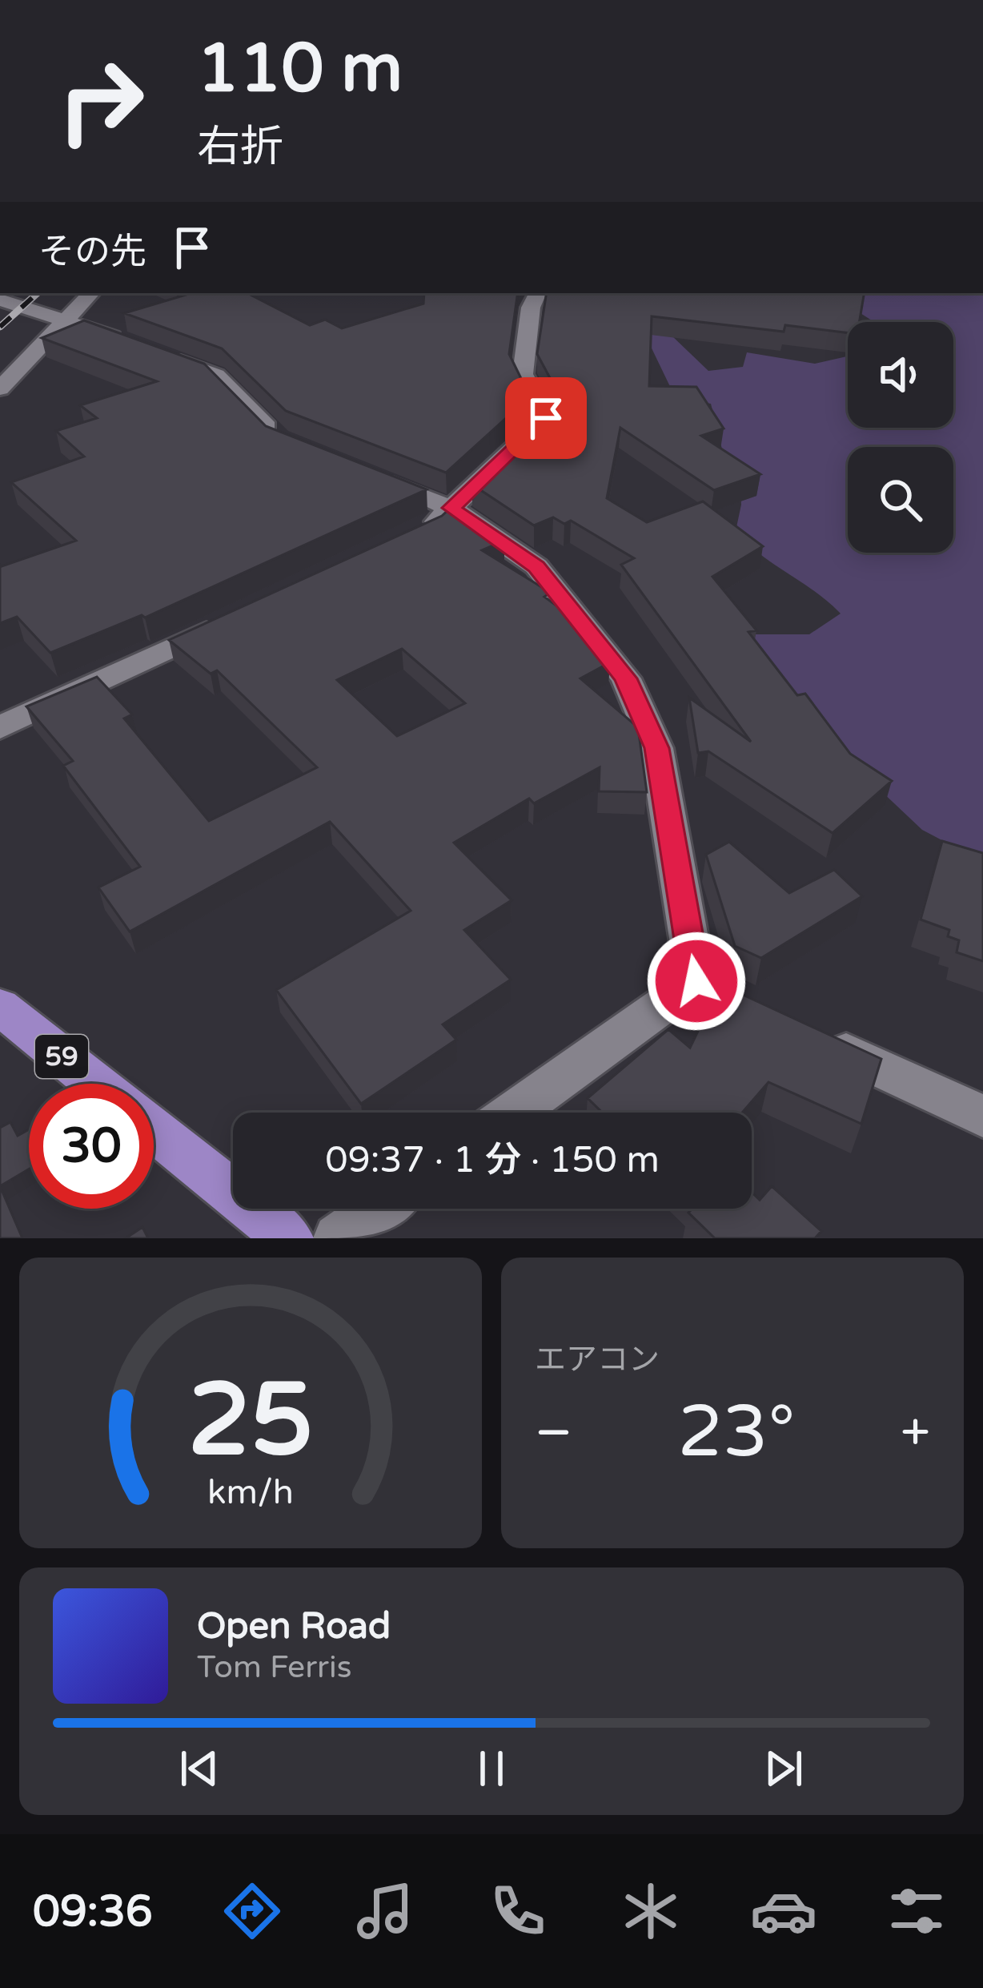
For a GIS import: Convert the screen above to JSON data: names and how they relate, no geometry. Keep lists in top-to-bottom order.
{
  "streets": {
    "main road": ["59"]
  },
  "page": {
    "turn": ["110 m", "右折"],
    "then": "その先",
    "limit": "30",
    "trip": "09:37 · 1 分 · 150 m",
    "tile": "エアコン",
    "heat": ["−", "23°", "+"],
    "song": ["Open Road", "Tom Ferris"],
    "tabs": "09:36",
    "gauge": ["25", "km/h"]
  }
}
